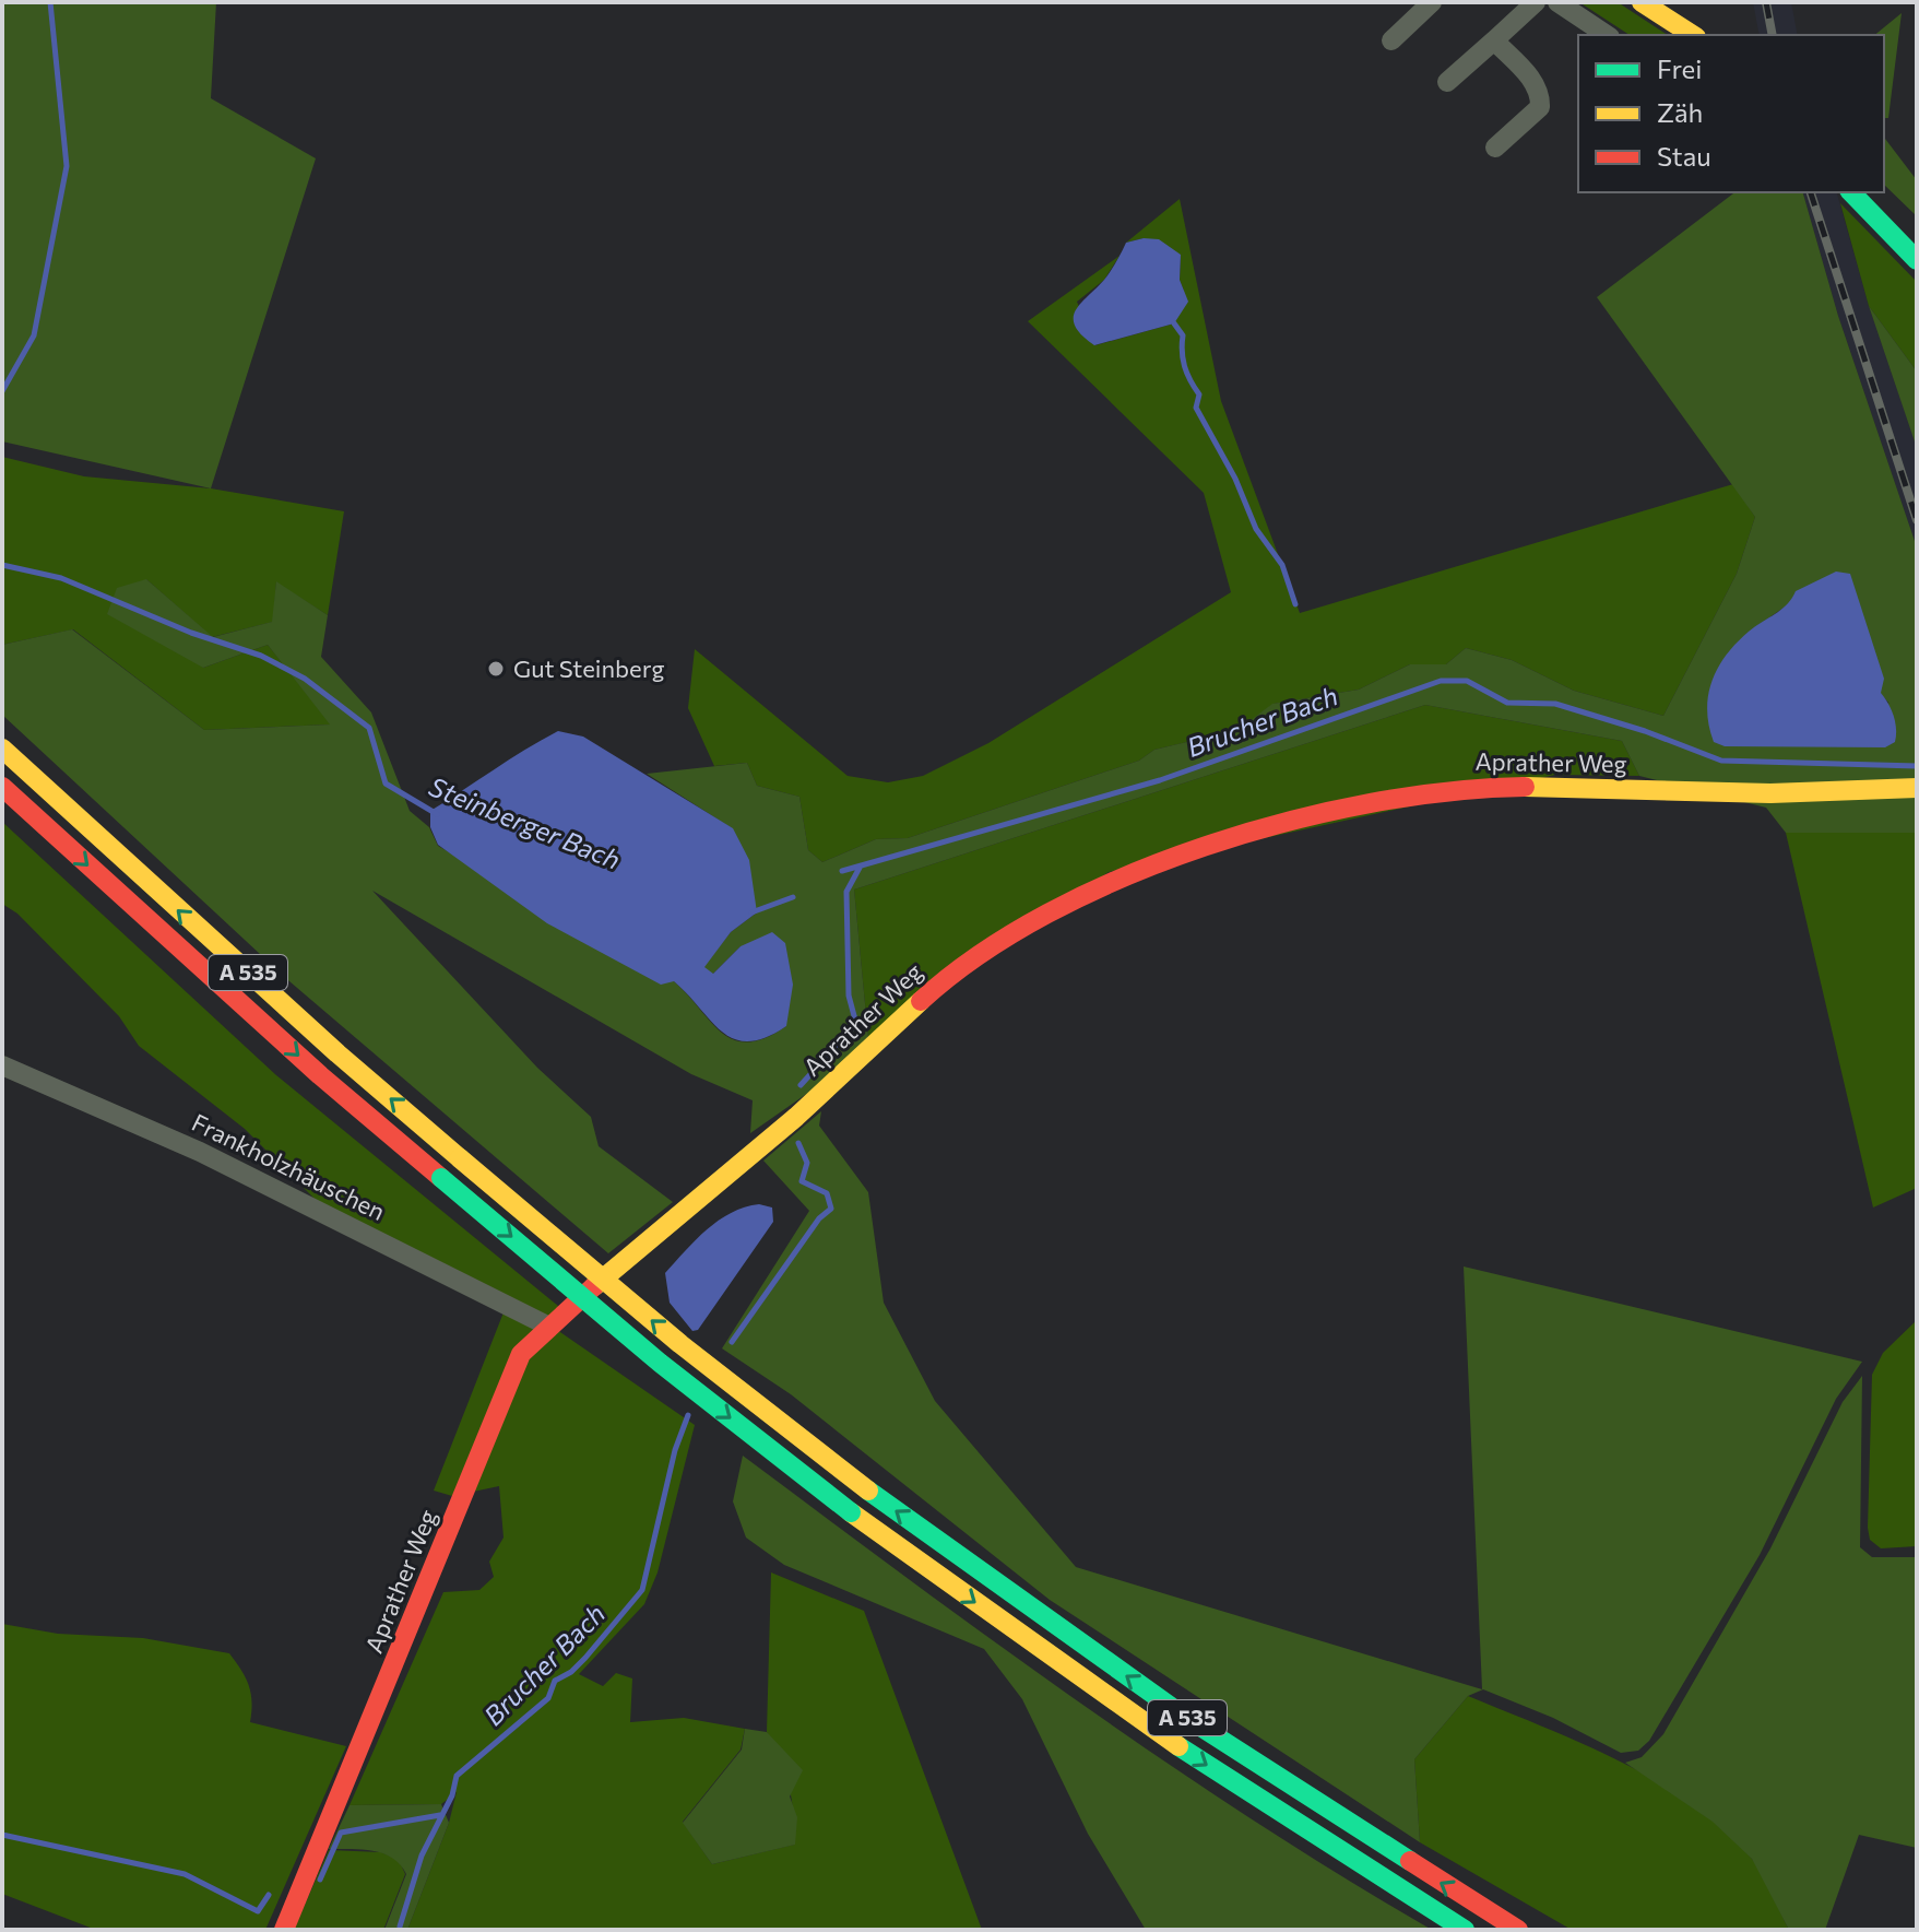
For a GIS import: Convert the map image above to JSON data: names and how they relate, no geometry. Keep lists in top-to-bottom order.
{
  "streets": {
    "main road": ["Aprather Weg", "A 535"],
    "street": ["Frankholzhäuschen"]
  },
  "crossings": [
    ["Aprather Weg", "Frankholzhäuschen"]
  ],
  "water": ["Brucher Bach", "Steinberger Bach"],
  "places": ["Gut Steinberg"],
  "legend": ["Frei", "Zäh", "Stau"]
}
